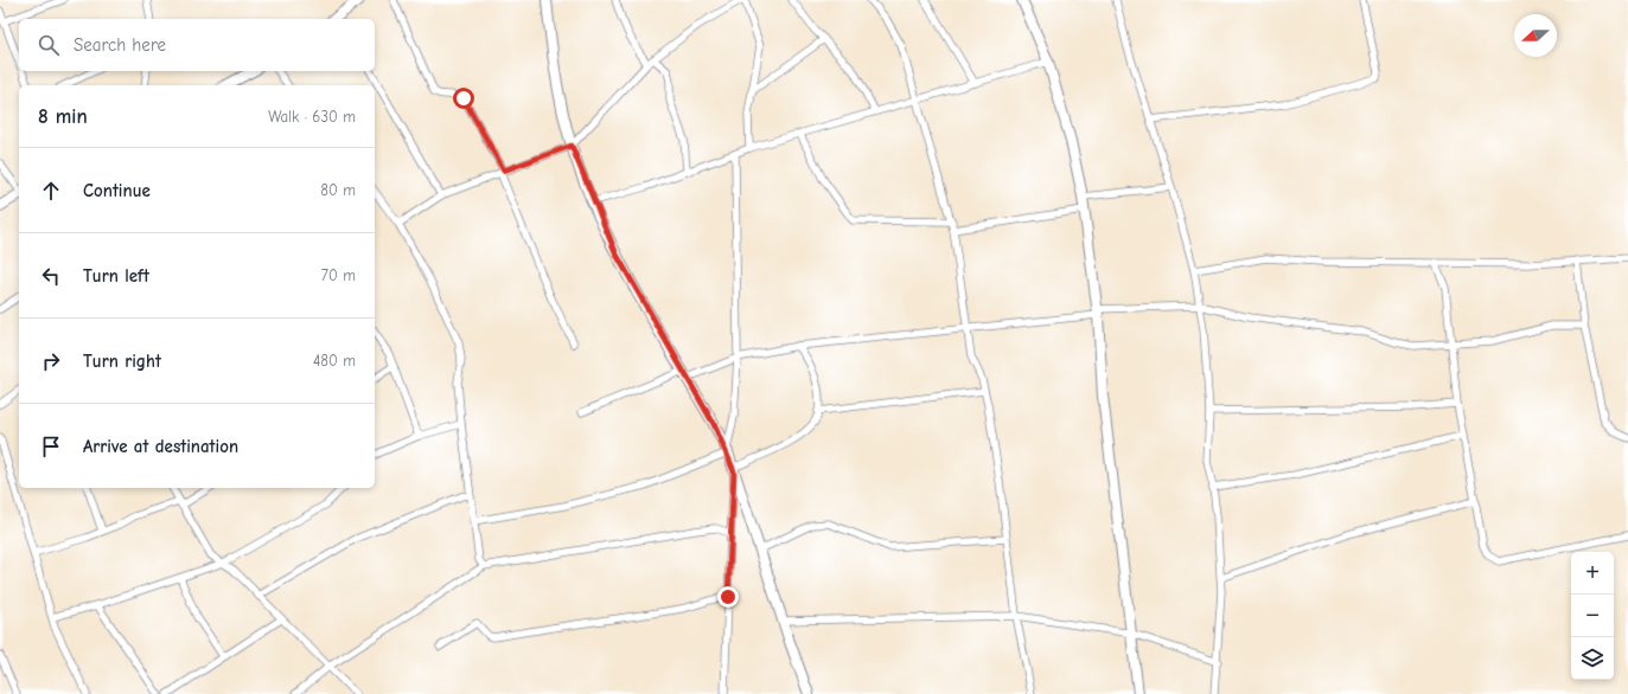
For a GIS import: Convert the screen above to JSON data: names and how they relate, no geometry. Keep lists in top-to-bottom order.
{
  "north": "left",
  "page": {
    "search": "Search here",
    "heading": ["8 min", "Walk · 630 m"],
    "list": [
      ["Continue", "80 m"],
      ["Turn left", "70 m"],
      ["Turn right", "480 m"],
      "Arrive at destination"
    ],
    "map_buttons": ["+", "−"]
  }
}
